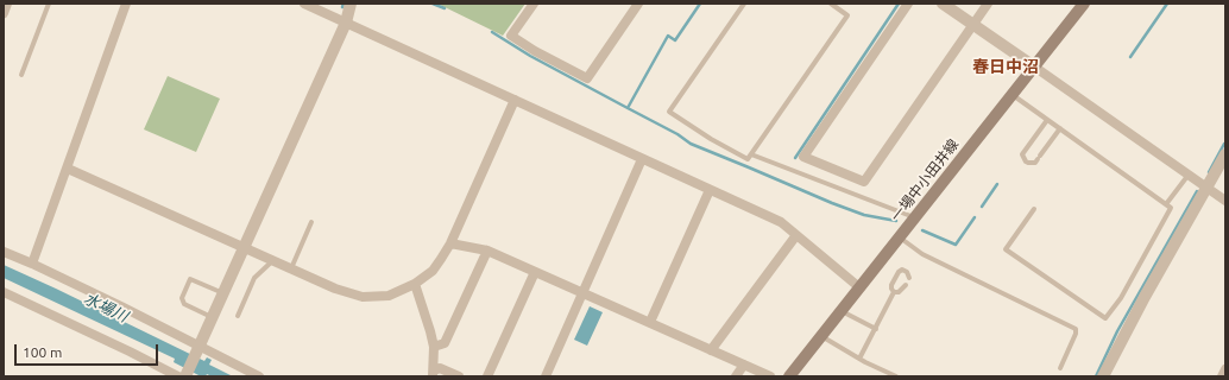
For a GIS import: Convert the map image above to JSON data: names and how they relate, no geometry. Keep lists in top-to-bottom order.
{
  "streets": {
    "main road": ["一場中小田井線"]
  },
  "districts": ["春日中沼"],
  "water": ["水場川"],
  "scale_bar": "100 m"
}
